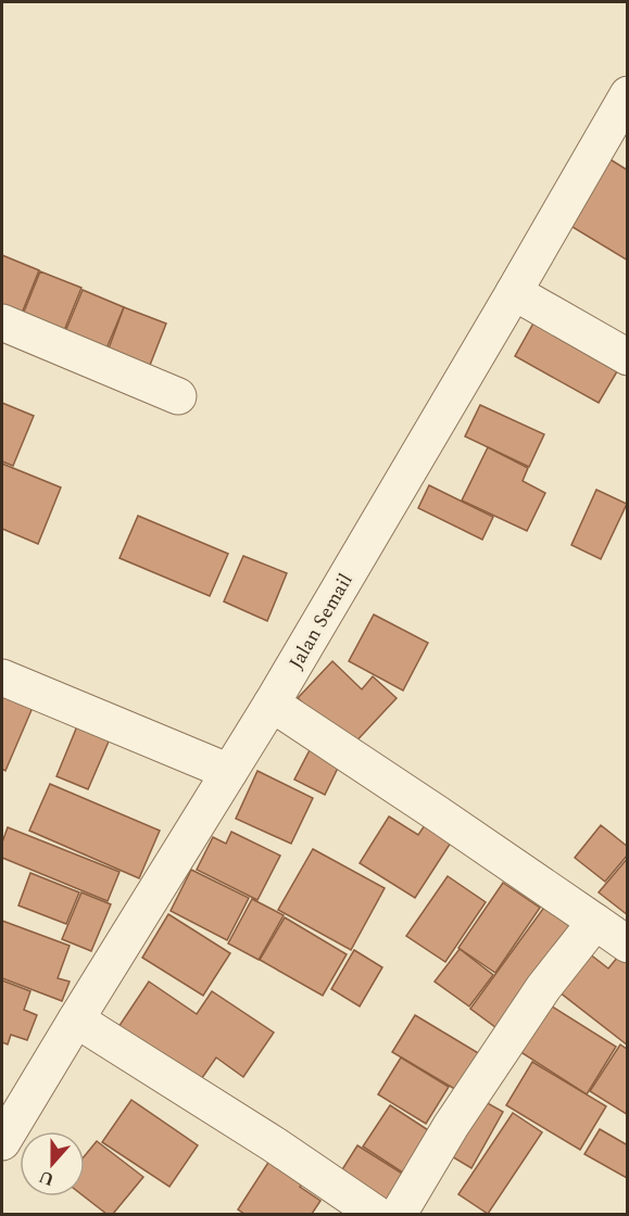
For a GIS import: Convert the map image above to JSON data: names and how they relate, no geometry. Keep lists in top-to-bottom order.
{
  "streets": {
    "street": ["Jalan Semail"]
  },
  "north": "bottom"
}
